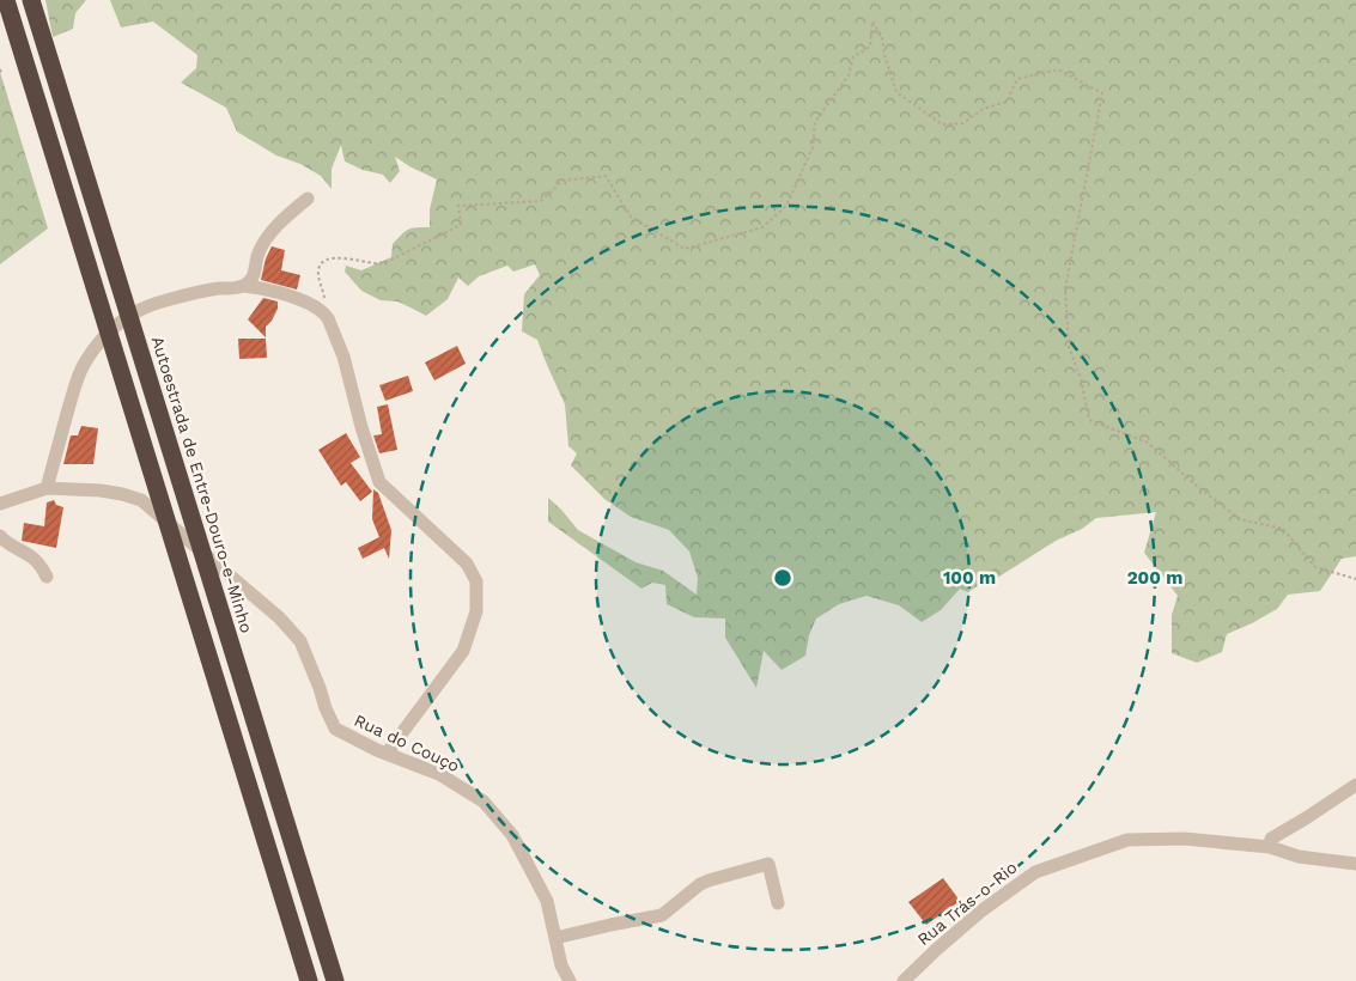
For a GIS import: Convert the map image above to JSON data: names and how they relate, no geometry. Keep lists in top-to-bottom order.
{
  "streets": {
    "highway": ["Autoestrada de Entre-Douro-e-Minho"],
    "street": ["Rua do Couço", "Rua Trás-o-Rio"]
  },
  "rings": ["100 m", "200 m"]
}
